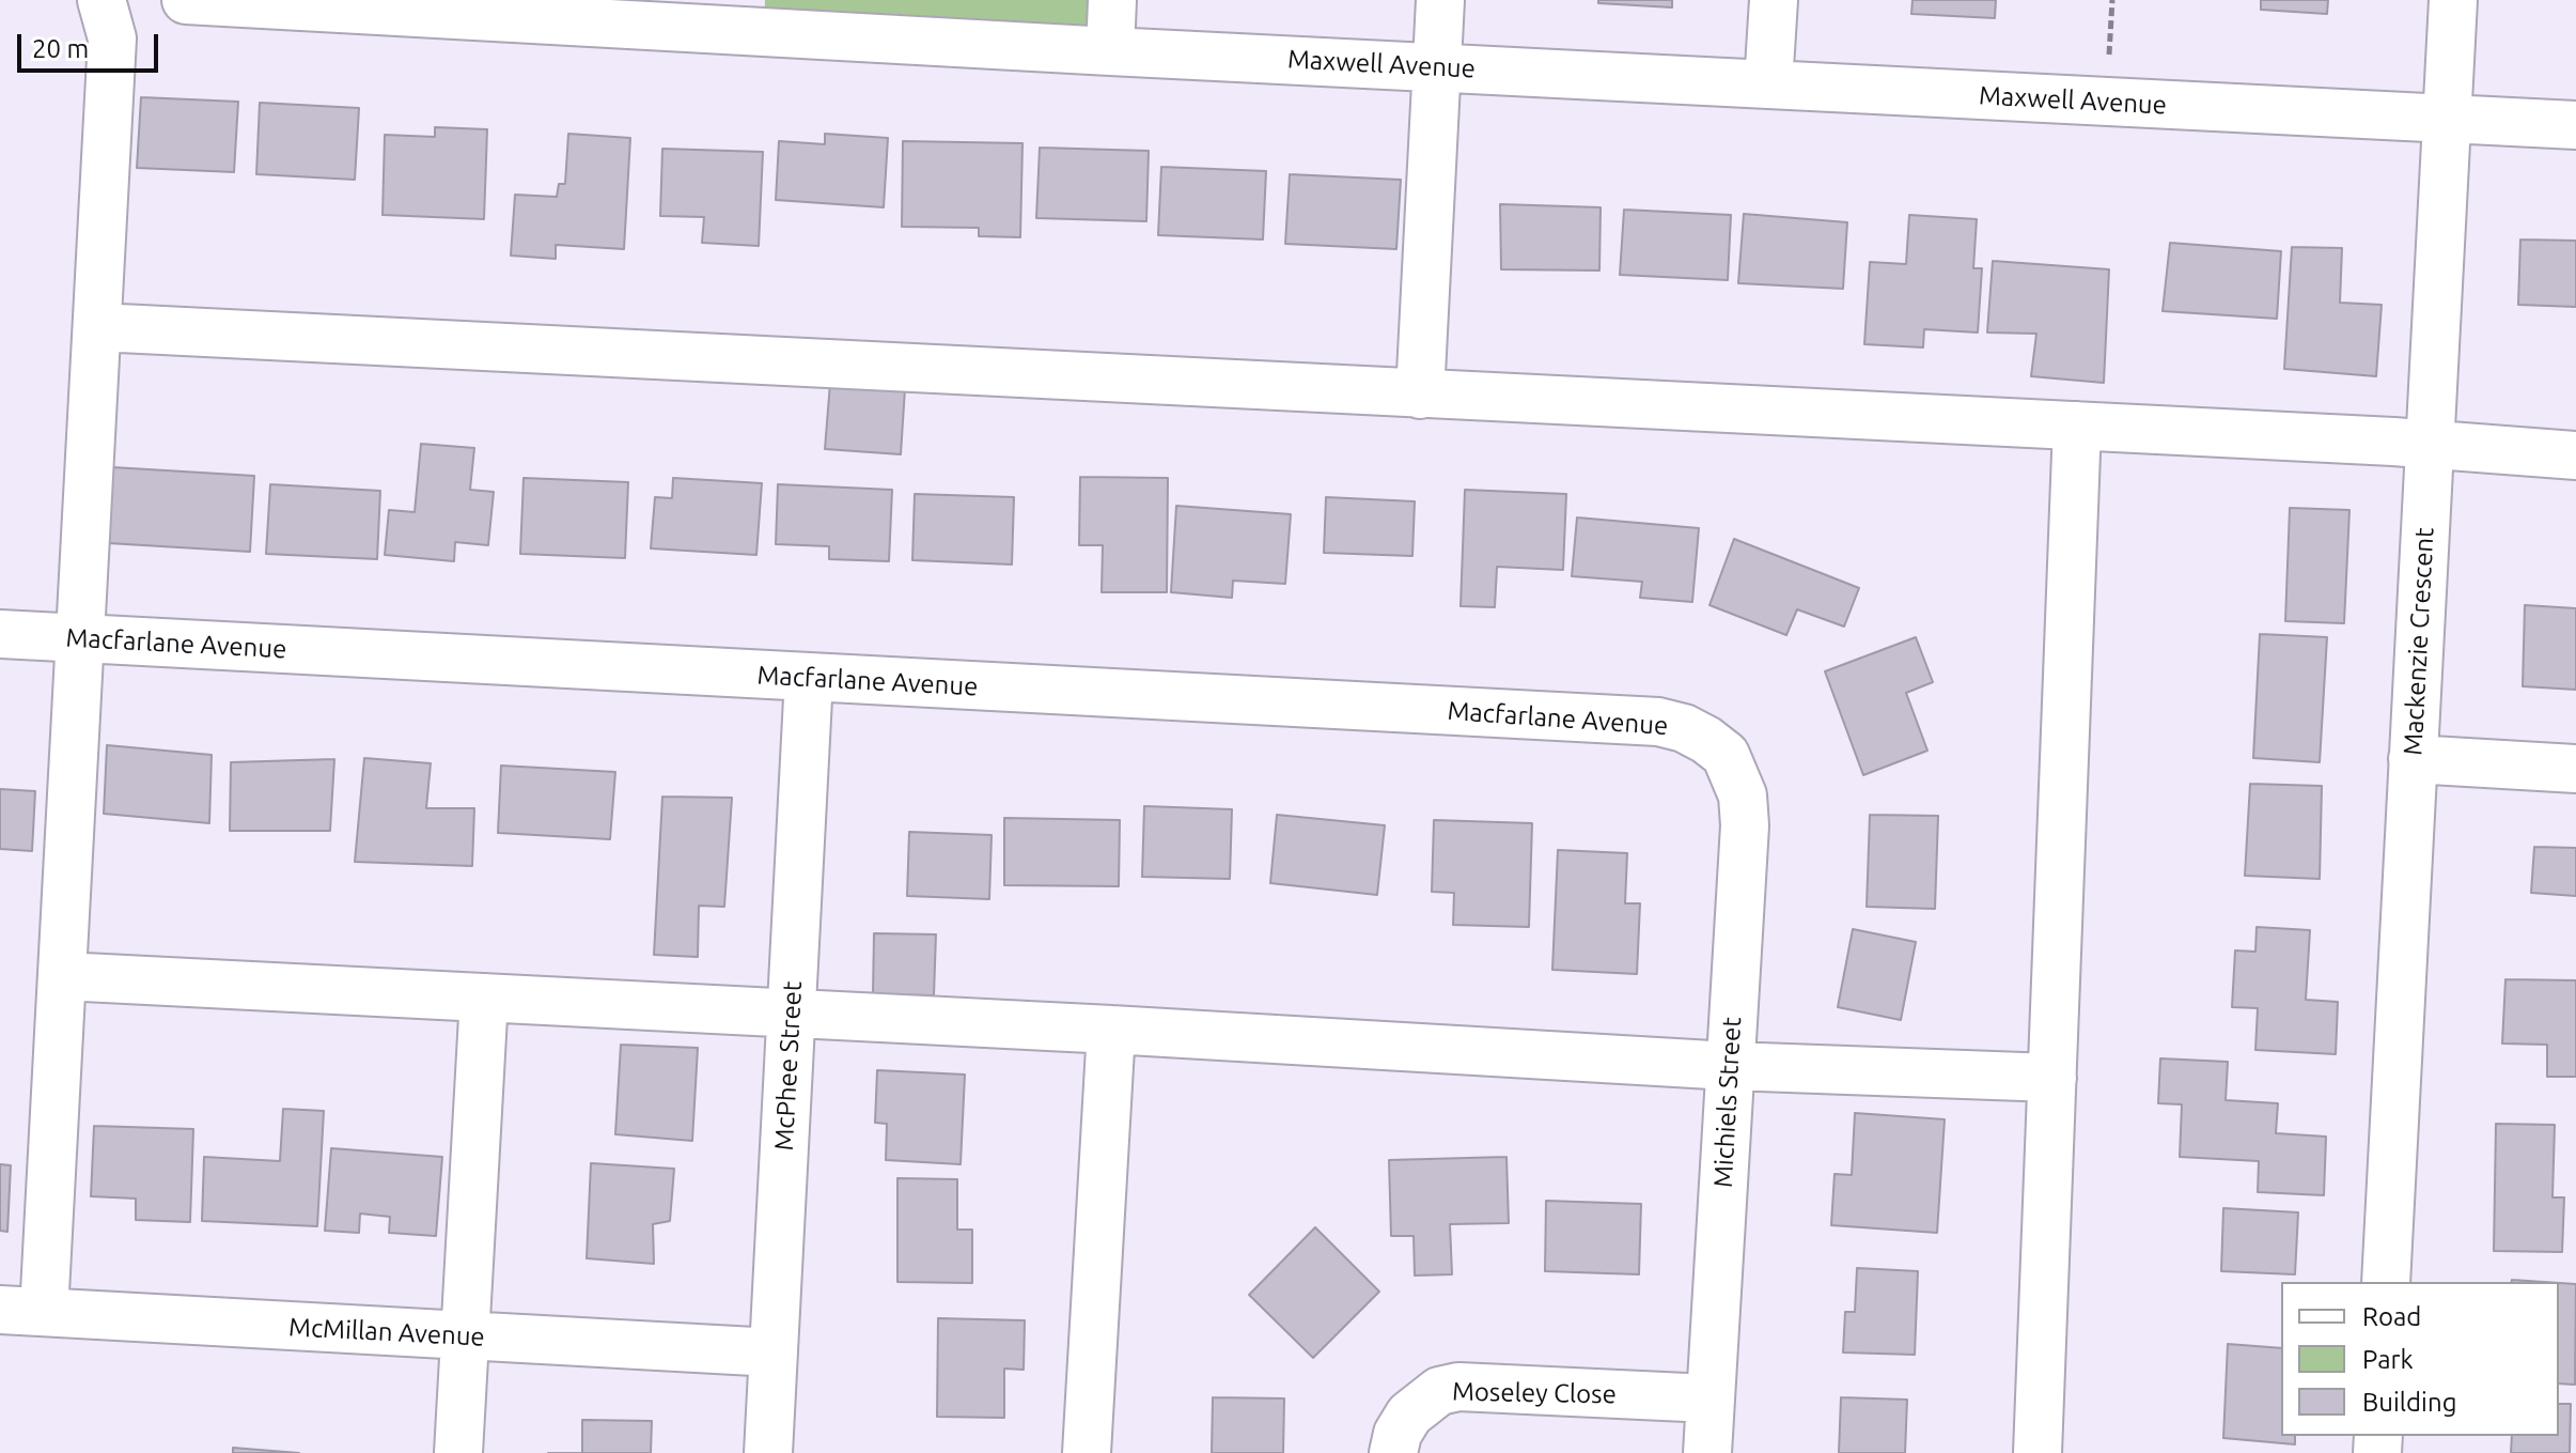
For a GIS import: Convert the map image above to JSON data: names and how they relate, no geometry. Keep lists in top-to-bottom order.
{
  "streets": {
    "street": [
      "Maxwell Avenue",
      "Mackenzie Crescent",
      "Macfarlane Avenue",
      "McPhee Street",
      "Michiels Street",
      "McMillan Avenue",
      "Moseley Close"
    ]
  },
  "crossings": [
    ["Maxwell Avenue", "Mackenzie Crescent"],
    ["Macfarlane Avenue", "McPhee Street"],
    ["Macfarlane Avenue", "Michiels Street"],
    ["McPhee Street", "McMillan Avenue"],
    ["Michiels Street", "Moseley Close"]
  ],
  "legend": ["Road", "Park", "Building"],
  "scale_bar": "20 m"
}
